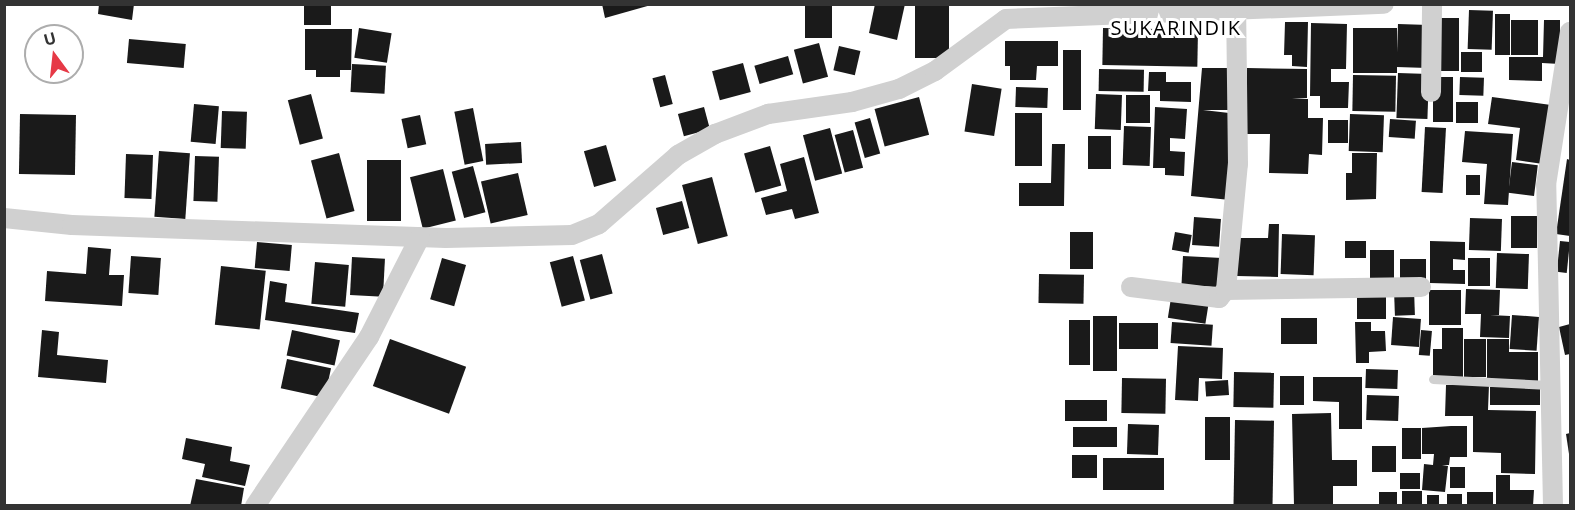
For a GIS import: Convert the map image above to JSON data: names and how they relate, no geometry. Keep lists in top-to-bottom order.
{
  "districts": ["SUKARINDIK"],
  "north": "top"
}
